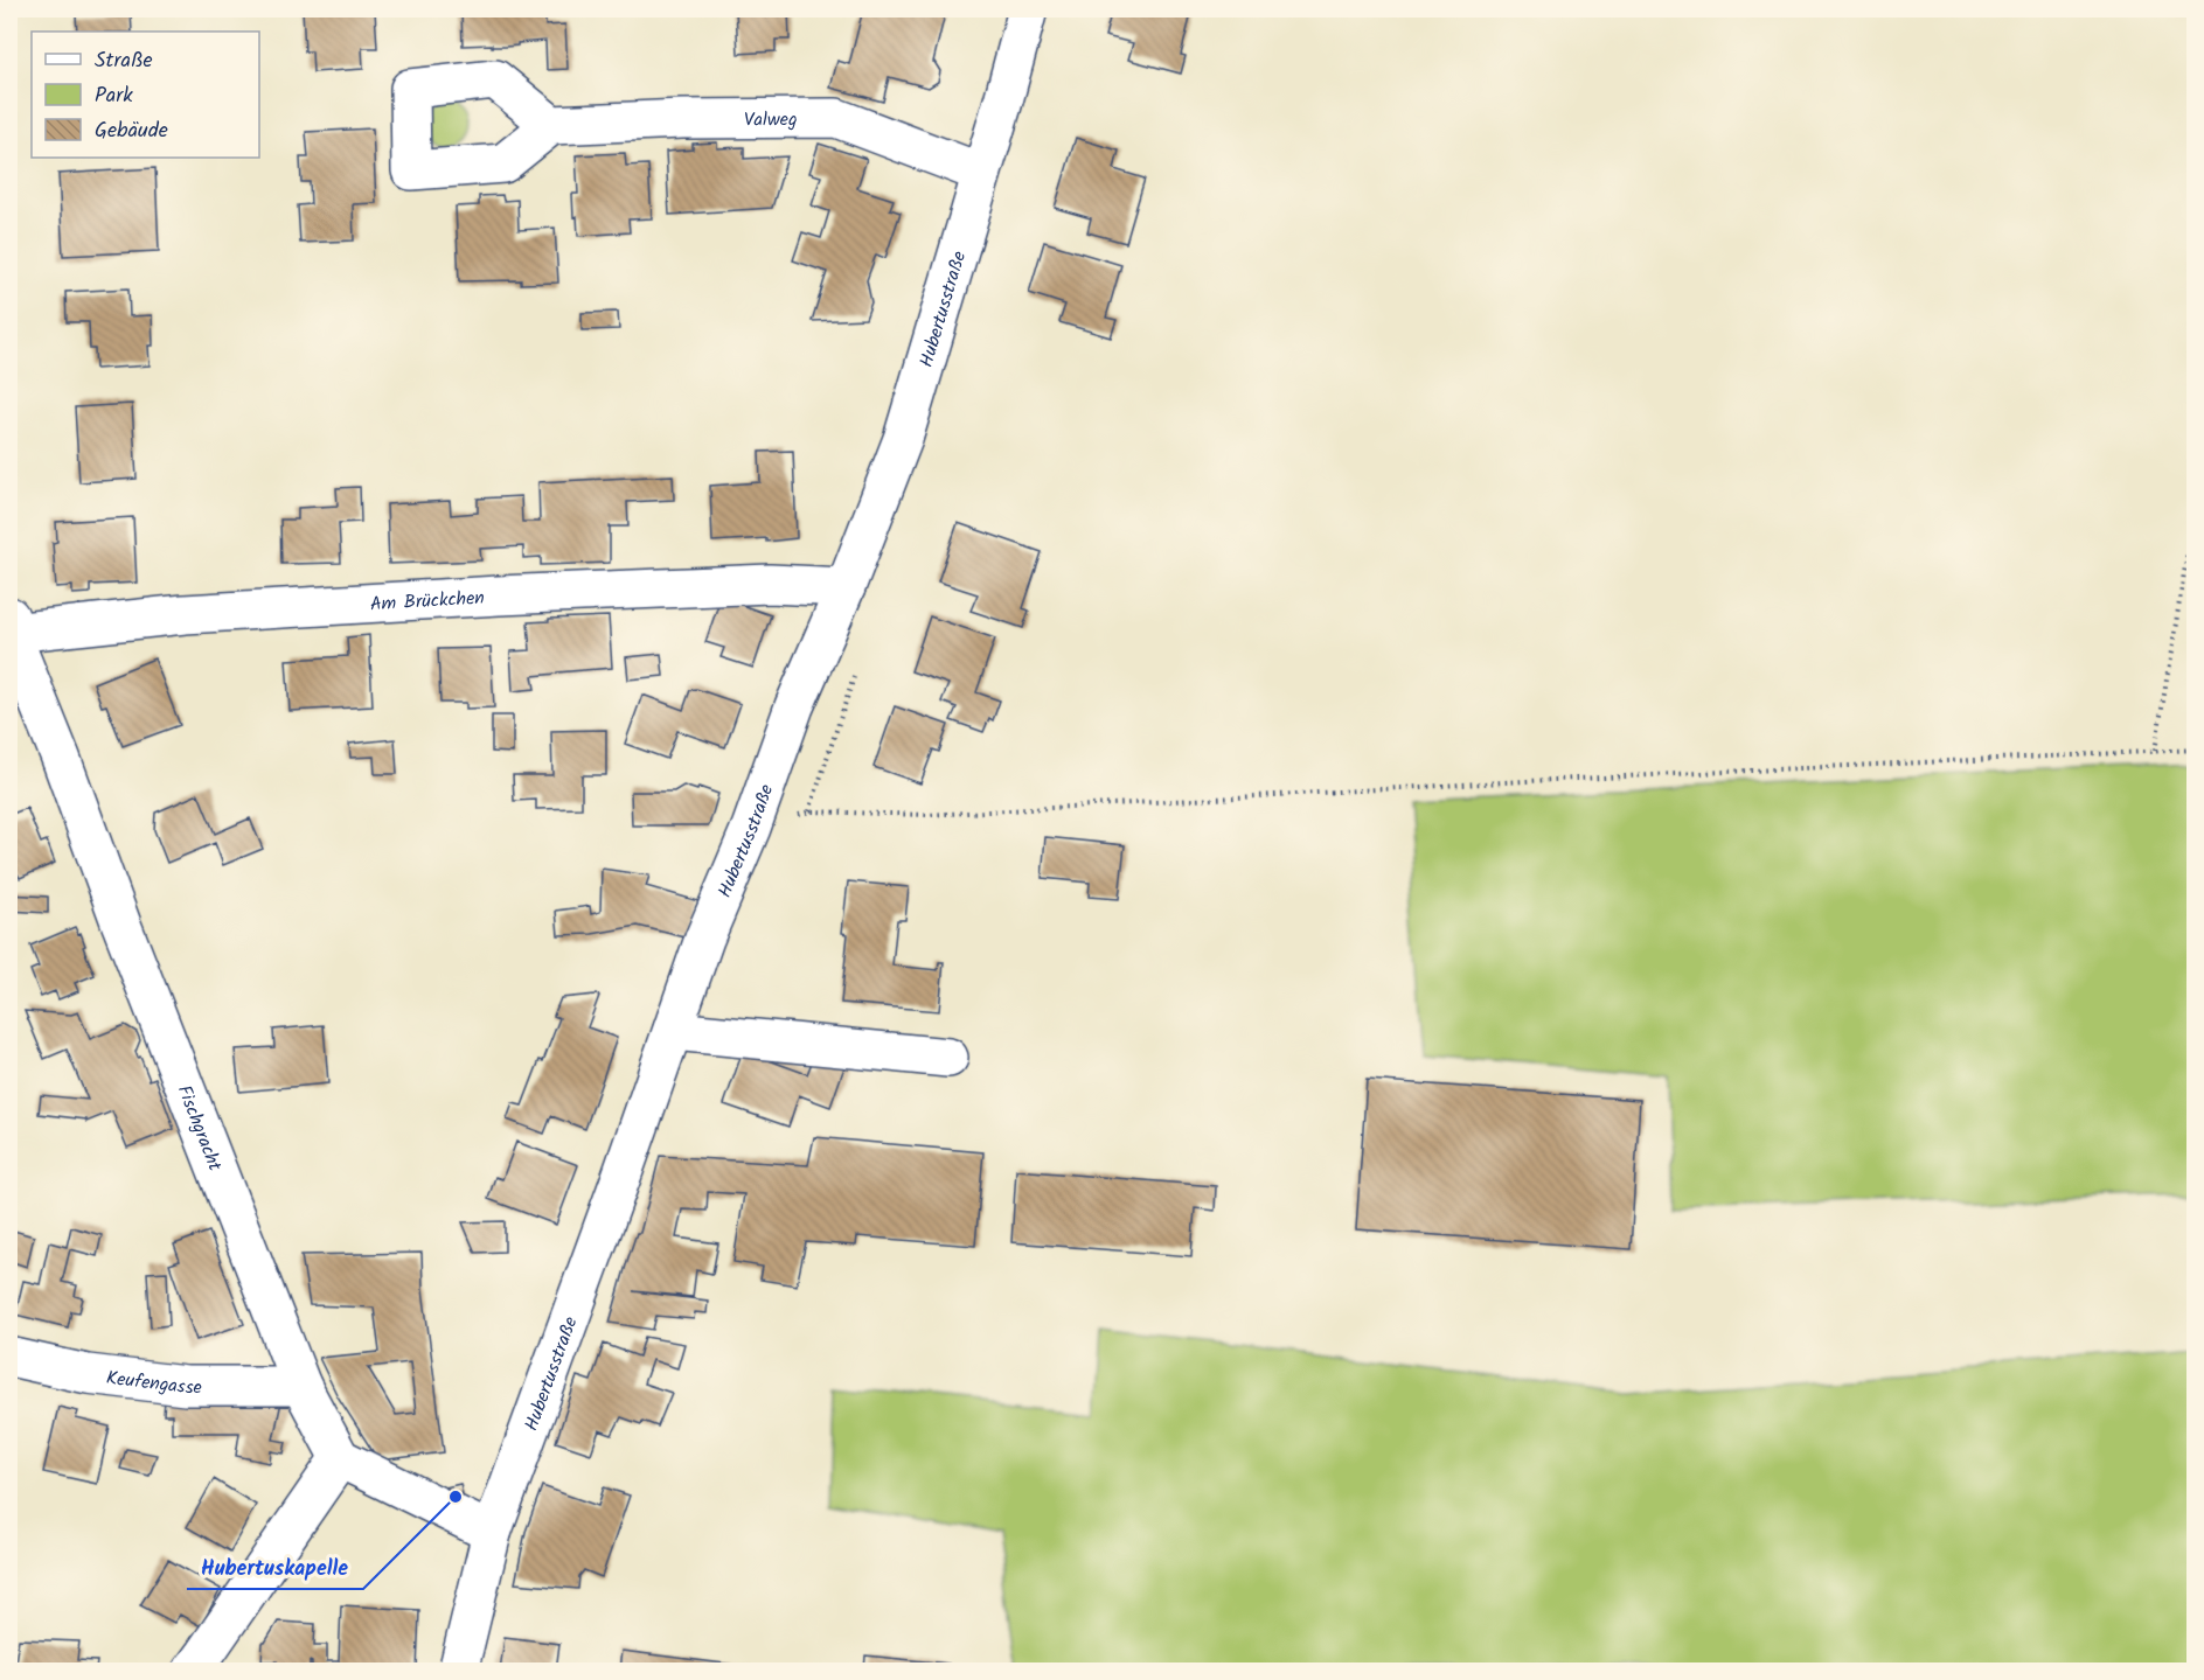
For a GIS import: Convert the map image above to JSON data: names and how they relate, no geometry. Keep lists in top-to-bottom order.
{
  "streets": {
    "street": [
      "Valweg",
      "Hubertusstraße",
      "Am Brückchen",
      "Fischgracht",
      "Keufengasse"
    ]
  },
  "crossings": [
    ["Valweg", "Hubertusstraße"],
    ["Hubertusstraße", "Am Brückchen"],
    ["Am Brückchen", "Fischgracht"],
    ["Fischgracht", "Keufengasse"]
  ],
  "places": ["Hubertuskapelle"],
  "legend": ["Straße", "Park", "Gebäude"]
}
